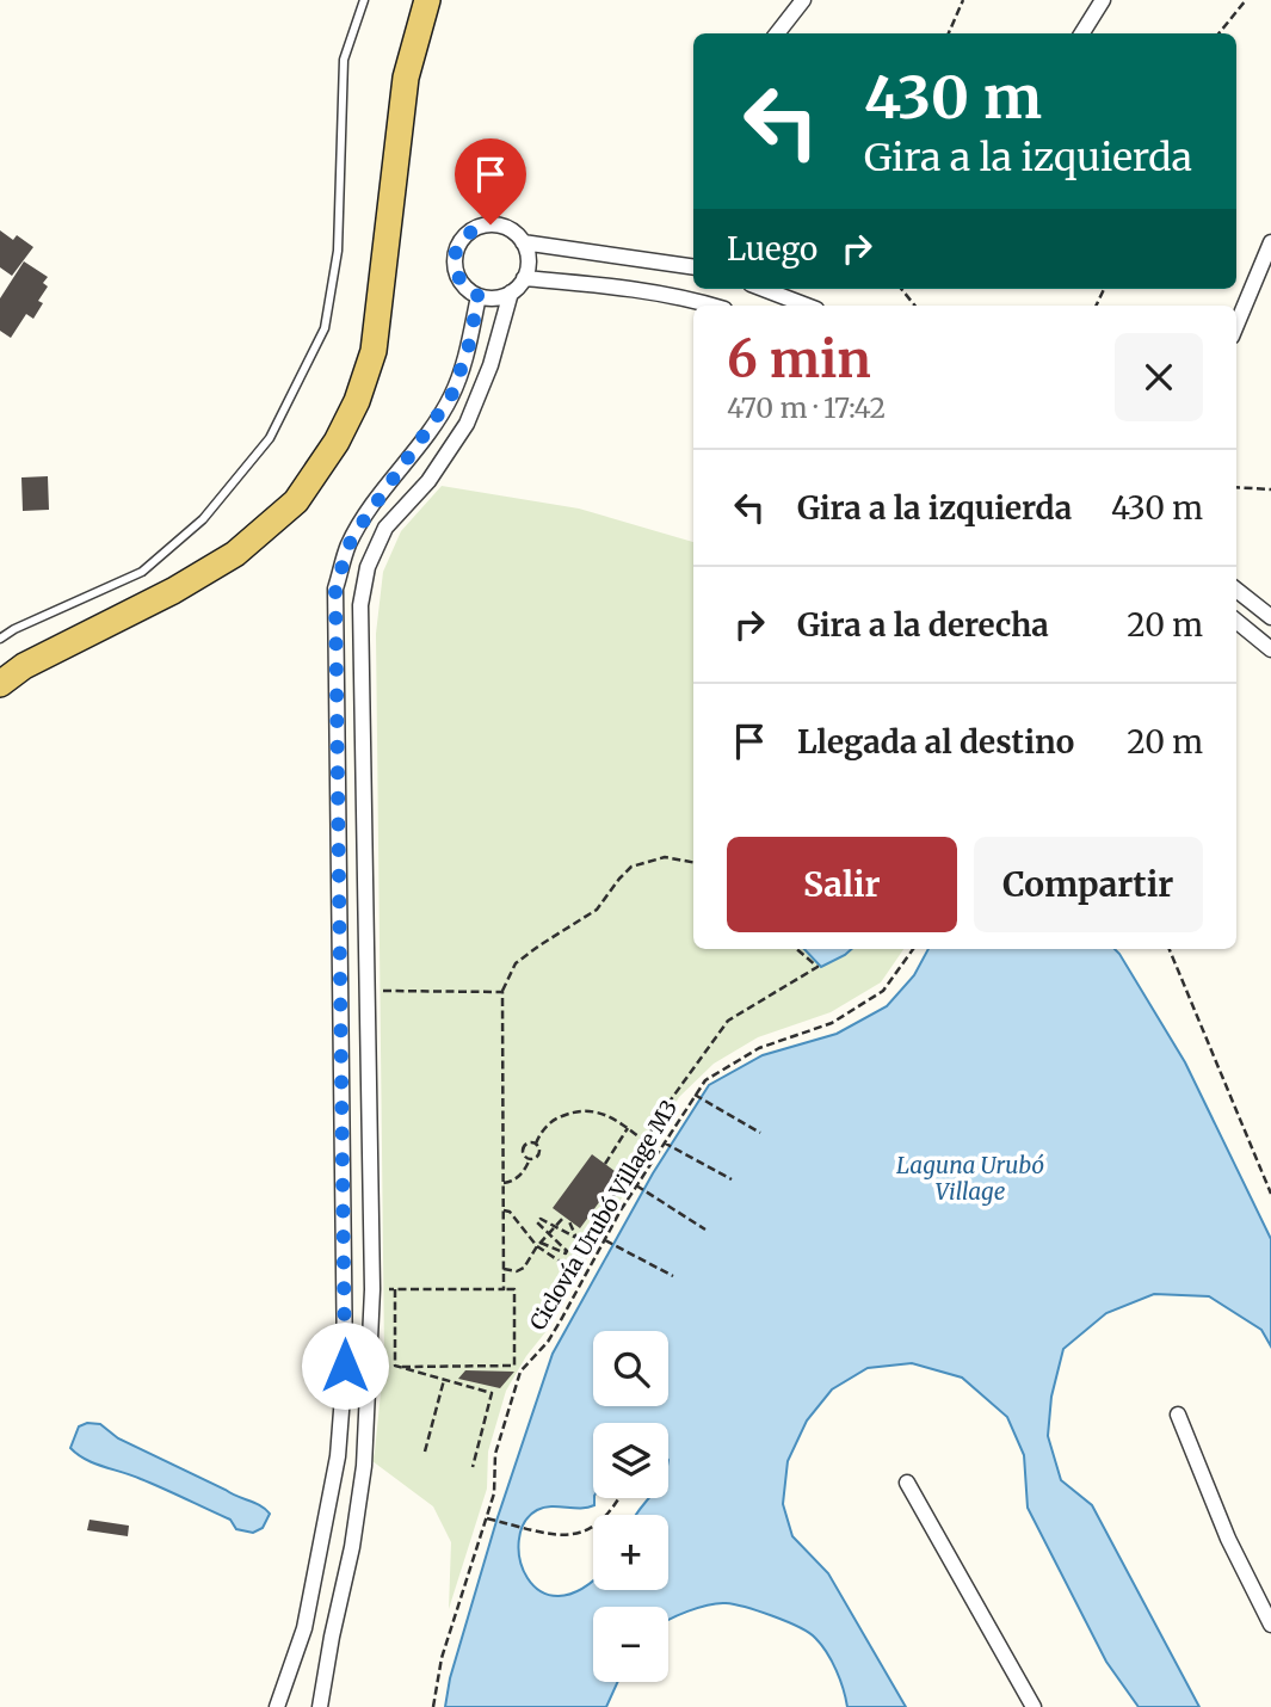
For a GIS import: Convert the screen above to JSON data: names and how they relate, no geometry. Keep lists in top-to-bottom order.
{
  "streets": {
    "path": ["Ciclovía Urubó Village M3"]
  },
  "water": ["Laguna Urubó Village"],
  "page": {
    "turn": ["430 m", "Gira a la izquierda"],
    "then": "Luego",
    "heading": ["6 min", "470 m · 17:42"],
    "list": [
      {
        "name": "Gira a la izquierda",
        "value": "430 m"
      },
      {
        "name": "Gira a la derecha",
        "value": "20 m"
      },
      {
        "name": "Llegada al destino",
        "value": "20 m"
      }
    ],
    "buttons": ["Salir", "Compartir"],
    "map_buttons": ["+", "−"]
  }
}
